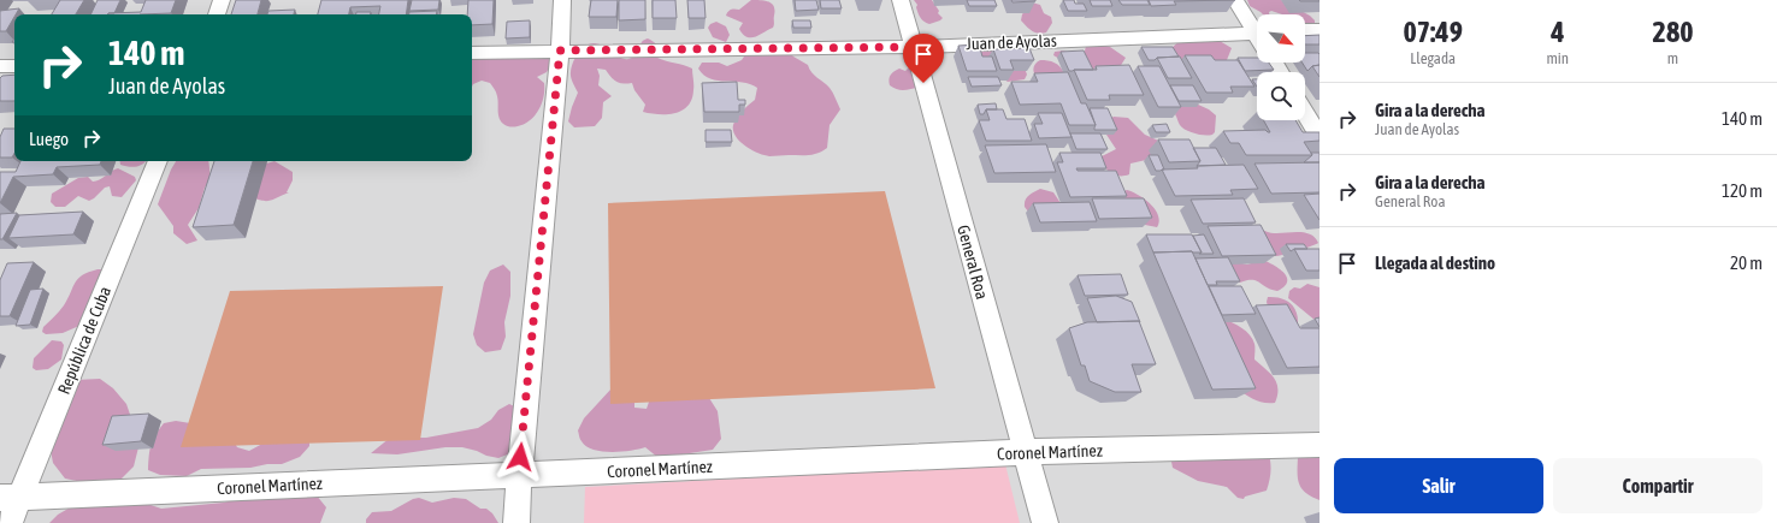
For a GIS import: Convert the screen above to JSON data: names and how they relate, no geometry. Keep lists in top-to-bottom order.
{
  "streets": {
    "street": [
      "Juan de Ayolas",
      "General Roa",
      "República de Cuba",
      "Coronel Martínez"
    ]
  },
  "crossings": [
    ["Juan de Ayolas", "General Roa"],
    ["General Roa", "Coronel Martínez"],
    ["República de Cuba", "Coronel Martínez"]
  ],
  "north": "bottom right",
  "page": {
    "eta": [
      "07:49",
      "Llegada",
      "4",
      "min",
      "280",
      "m"
    ],
    "turn": ["140 m", "Juan de Ayolas"],
    "list": [
      {
        "name": "Gira a la derecha",
        "note": "Juan de Ayolas",
        "value": "140 m"
      },
      {
        "name": "Gira a la derecha",
        "note": "General Roa",
        "value": "120 m"
      },
      {
        "name": "Llegada al destino",
        "value": "20 m"
      }
    ],
    "then": "Luego",
    "buttons": ["Salir", "Compartir"]
  }
}
